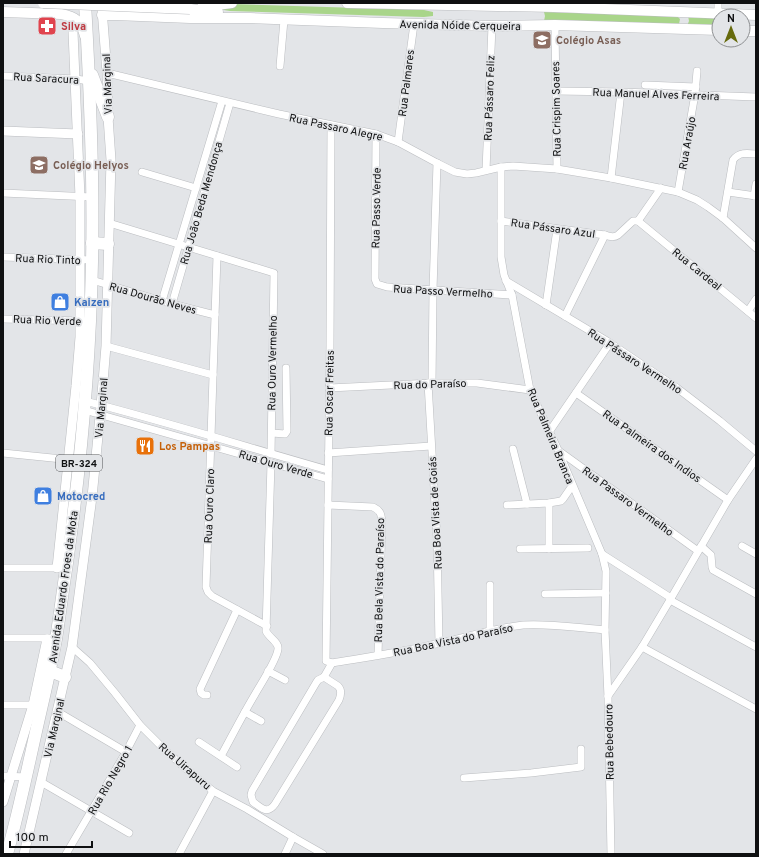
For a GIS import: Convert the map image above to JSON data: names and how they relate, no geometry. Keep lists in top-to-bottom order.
{
  "streets": {
    "highway": ["BR-324", "Avenida Eduardo Froes da Mota"],
    "main road": ["Avenida Nóide Cerqueira"],
    "street": [
      "Rua Saracura",
      "Rua Palmares",
      "Via Marginal",
      "Rua Manuel Alves Ferreira",
      "Rua Pássaro Feliz",
      "Rua Crispim Soares",
      "Rua Passaro Alegre",
      "Rua Araújo",
      "Rua João Beda Mendonça",
      "Rua Passo Verde",
      "Rua Pássaro Azul",
      "Rua Rio Tinto",
      "Rua Cardeal",
      "Rua Passo Vermelho",
      "Rua Dourão Neves",
      "Rua Rio Verde",
      "Rua Pássaro Vermelho",
      "Rua Ouro Vermelho",
      "Rua do Paraíso",
      "Rua Oscar Freitas",
      "Rua Palmeira Branca",
      "Rua Palmeira dos Indios",
      "Rua Ouro Verde",
      "Rua Passaro Vermelho",
      "Rua Ouro Claro",
      "Rua Boa Vista de Goiás",
      "Rua Bela Vista do Paraíso",
      "Rua Boa Vista do Paraíso",
      "Rua Bebedouro",
      "Rua Uirapuru",
      "Rua Rio Negro 1"
    ]
  },
  "crossings": [
    ["Avenida Nóide Cerqueira", "Rua Palmares"],
    ["Avenida Nóide Cerqueira", "Via Marginal"],
    ["Avenida Nóide Cerqueira", "Rua Pássaro Feliz"],
    ["Avenida Nóide Cerqueira", "Rua Crispim Soares"],
    ["Rua Saracura", "Avenida Eduardo Froes da Mota"],
    ["Rua Palmares", "Rua Passaro Alegre"],
    ["Via Marginal", "Rua Passaro Alegre"],
    ["Via Marginal", "Rua Dourão Neves"],
    ["Via Marginal", "Rua Ouro Verde"],
    ["Via Marginal", "Rua Uirapuru"],
    ["Rua Manuel Alves Ferreira", "Rua Crispim Soares"],
    ["Rua Manuel Alves Ferreira", "Rua Araújo"],
    ["Rua Pássaro Feliz", "Rua Passaro Alegre"],
    ["Rua Crispim Soares", "Rua Passaro Alegre"],
    ["Rua Passaro Alegre", "Rua Araújo"],
    ["Rua Passaro Alegre", "Rua João Beda Mendonça"],
    ["Rua Passaro Alegre", "Rua Passo Verde"],
    ["Rua Passaro Alegre", "Rua Oscar Freitas"],
    ["Rua Passaro Alegre", "Rua Palmeira Branca"],
    ["Rua Passaro Alegre", "Rua Boa Vista de Goiás"],
    ["Rua João Beda Mendonça", "Rua Dourão Neves"],
    ["Rua Passo Verde", "Rua Passo Vermelho"],
    ["Rua Pássaro Azul", "Rua Palmeira Branca"],
    ["Rua Rio Tinto", "Avenida Eduardo Froes da Mota"],
    ["Rua Passo Vermelho", "Rua Palmeira Branca"],
    ["Rua Passo Vermelho", "Rua Boa Vista de Goiás"],
    ["Rua Dourão Neves", "Rua Ouro Claro"],
    ["Rua Dourão Neves", "Avenida Eduardo Froes da Mota"],
    ["Rua Rio Verde", "Avenida Eduardo Froes da Mota"],
    ["Rua Pássaro Vermelho", "Rua Palmeira Branca"],
    ["Rua Ouro Vermelho", "Rua Ouro Verde"],
    ["Rua Ouro Vermelho", "Rua Ouro Claro"],
    ["Rua do Paraíso", "Rua Oscar Freitas"],
    ["Rua do Paraíso", "Rua Palmeira Branca"],
    ["Rua do Paraíso", "Rua Boa Vista de Goiás"],
    ["Rua Oscar Freitas", "Rua Ouro Verde"],
    ["Rua Oscar Freitas", "Rua Bela Vista do Paraíso"],
    ["Rua Oscar Freitas", "Rua Boa Vista do Paraíso"],
    ["Rua Palmeira Branca", "Rua Passaro Vermelho"],
    ["Rua Palmeira Branca", "Rua Boa Vista do Paraíso"],
    ["Rua Palmeira Branca", "Rua Bebedouro"],
    ["Rua Ouro Verde", "Rua Ouro Claro"],
    ["Rua Ouro Verde", "Avenida Eduardo Froes da Mota"],
    ["Rua Boa Vista de Goiás", "Rua Boa Vista do Paraíso"],
    ["Rua Bela Vista do Paraíso", "Rua Boa Vista do Paraíso"],
    ["Rua Boa Vista do Paraíso", "Rua Bebedouro"],
    ["Rua Uirapuru", "Rua Rio Negro 1"]
  ],
  "places": {
    "pharmacy": ["Silva"],
    "school or university": ["Colégio Asas", "Colégio Helyos"],
    "shop": ["Kaizen", "Motocred"],
    "restaurant": ["Los Pampas"]
  },
  "scale_bar": "100 m",
  "north": "top"
}
